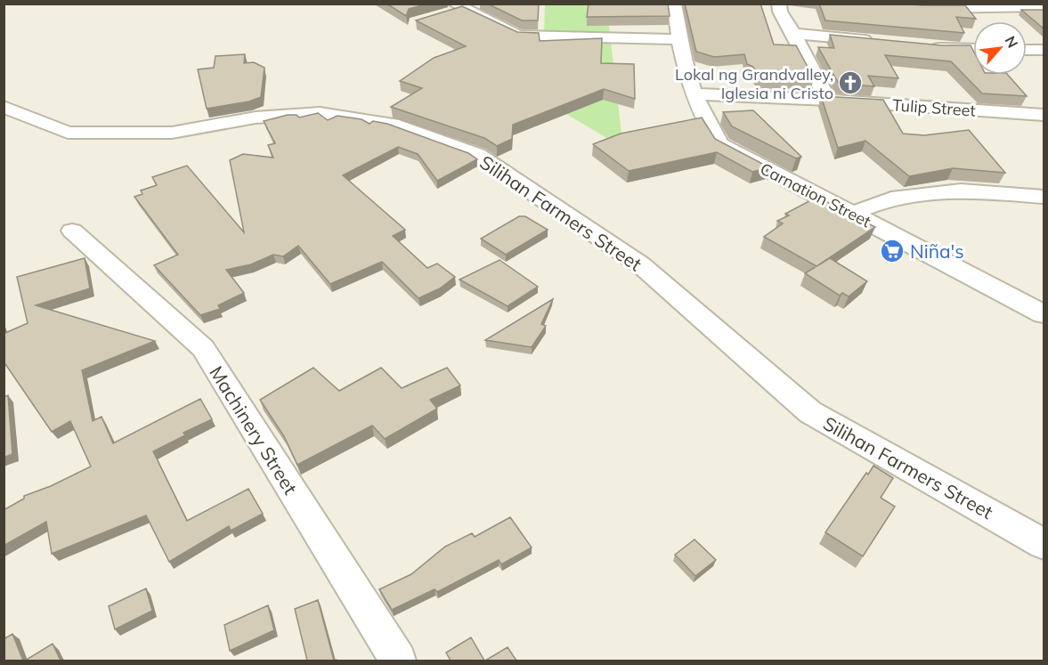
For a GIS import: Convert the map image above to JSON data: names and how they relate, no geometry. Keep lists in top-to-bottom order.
{
  "streets": {
    "street": [
      "Tulip Street",
      "Carnation Street",
      "Silihan Farmers Street",
      "Machinery Street"
    ]
  },
  "crossings": [
    ["Tulip Street", "Carnation Street"]
  ],
  "places": {
    "church": ["Lokal ng Grandvalley, Iglesia ni Cristo"],
    "supermarket": ["Niña's"]
  },
  "north": "top right"
}
